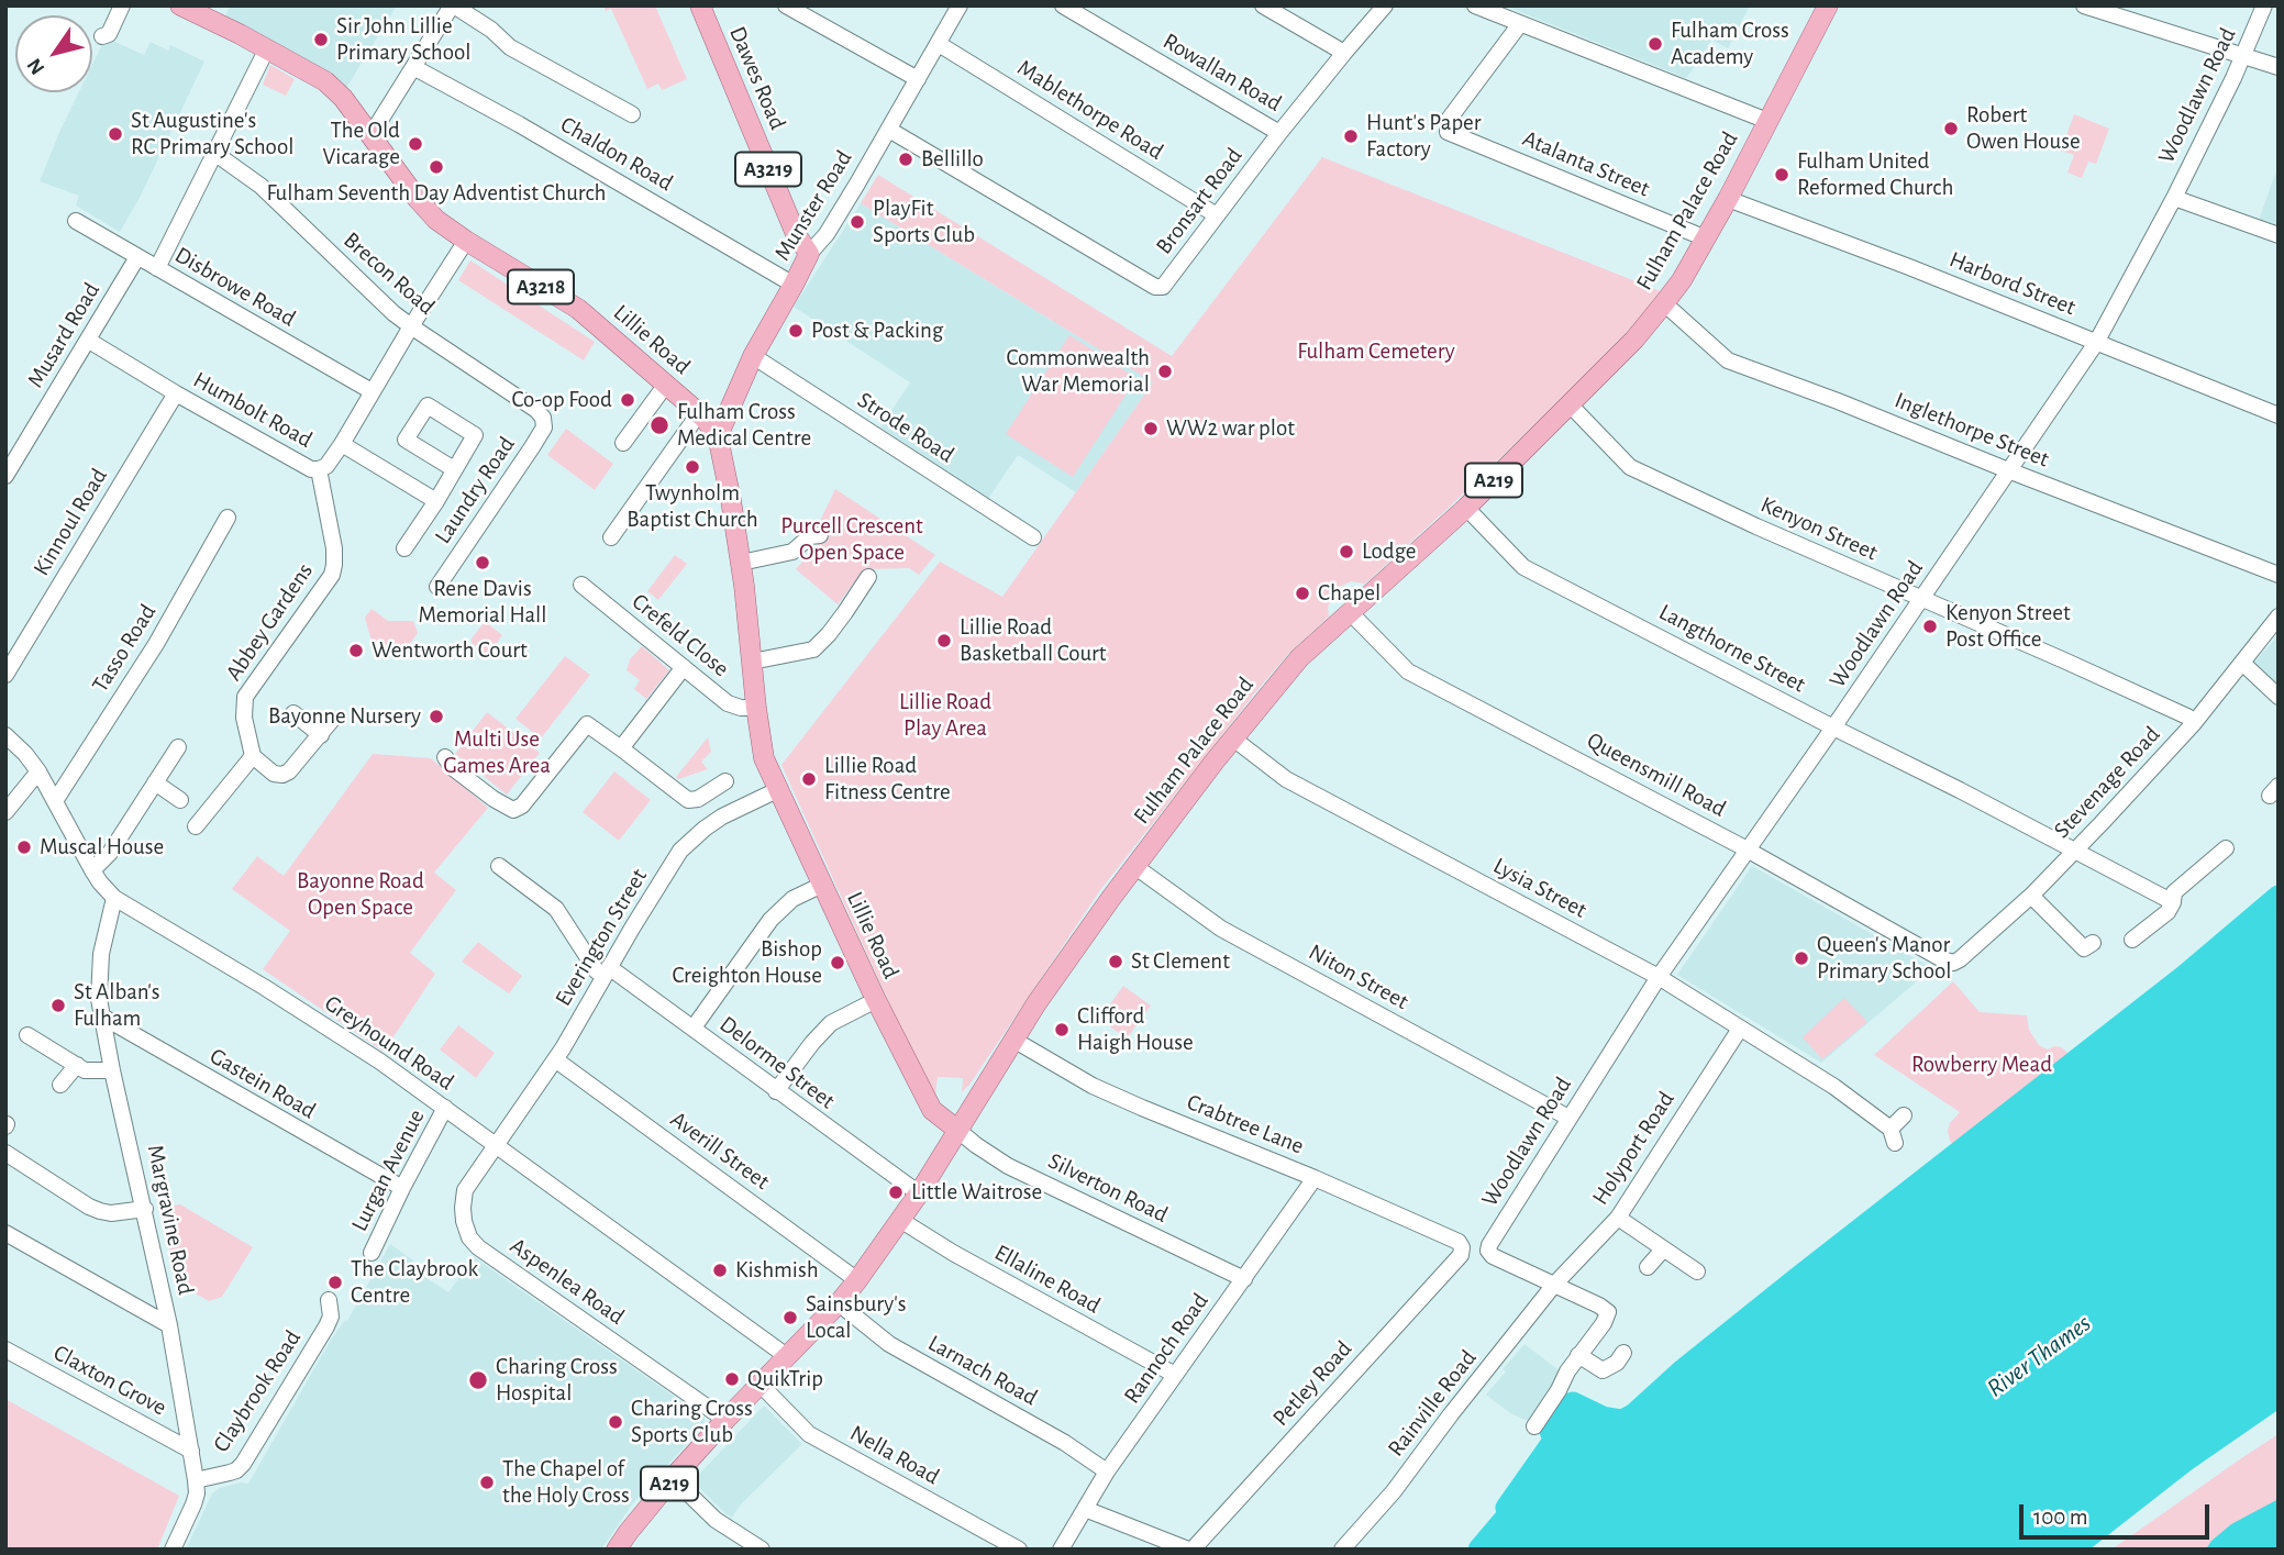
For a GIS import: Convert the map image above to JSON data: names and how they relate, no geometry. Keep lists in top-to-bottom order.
{
  "streets": {
    "main road": [
      "Dawes Road",
      "A3219",
      "Munster Road",
      "Fulham Palace Road",
      "A3218",
      "Lillie Road",
      "A219"
    ],
    "street": [
      "Rowallan Road",
      "Woodlawn Road",
      "Mablethorpe Road",
      "Chaldon Road",
      "Atalanta Street",
      "Bronsart Road",
      "Brecon Road",
      "Harbord Street",
      "Disbrowe Road",
      "Musard Road",
      "Humbolt Road",
      "Strode Road",
      "Inglethorpe Street",
      "Laundry Road",
      "Kinnoul Road",
      "Kenyon Street",
      "Abbey Gardens",
      "Crefeld Close",
      "Tasso Road",
      "Langthorne Street",
      "Queensmill Road",
      "Stevenage Road",
      "Lysia Street",
      "Everington Street",
      "Niton Street",
      "Greyhound Road",
      "Delorme Street",
      "Gastein Road",
      "Crabtree Lane",
      "Holyport Road",
      "Averill Street",
      "Lurgan Avenue",
      "Silverton Road",
      "Margravine Road",
      "Ellaline Road",
      "Aspenlea Road",
      "Rannoch Road",
      "Larnach Road",
      "Claxton Grove",
      "Petley Road",
      "Claybrook Road",
      "Rainville Road",
      "Nella Road"
    ]
  },
  "crossings": [
    ["Rowallan Road", "Bronsart Road"],
    ["Dawes Road", "Munster Road"],
    ["Woodlawn Road", "Harbord Street"],
    ["Woodlawn Road", "Inglethorpe Street"],
    ["Woodlawn Road", "Kenyon Street"],
    ["Woodlawn Road", "Langthorne Street"],
    ["Woodlawn Road", "Queensmill Road"],
    ["Woodlawn Road", "Lysia Street"],
    ["Woodlawn Road", "Niton Street"],
    ["Woodlawn Road", "Holyport Road"],
    ["Woodlawn Road", "Rainville Road"],
    ["Mablethorpe Road", "Bronsart Road"],
    ["Mablethorpe Road", "Munster Road"],
    ["Chaldon Road", "Munster Road"],
    ["Atalanta Street", "Fulham Palace Road"],
    ["Bronsart Road", "Munster Road"],
    ["Munster Road", "Lillie Road"],
    ["Munster Road", "Strode Road"],
    ["Fulham Palace Road", "Harbord Street"],
    ["Fulham Palace Road", "Lillie Road"],
    ["Fulham Palace Road", "Inglethorpe Street"],
    ["Fulham Palace Road", "Kenyon Street"],
    ["Fulham Palace Road", "Langthorne Street"],
    ["Fulham Palace Road", "Queensmill Road"],
    ["Fulham Palace Road", "Lysia Street"],
    ["Fulham Palace Road", "Niton Street"],
    ["Fulham Palace Road", "Greyhound Road"],
    ["Fulham Palace Road", "Delorme Street"],
    ["Fulham Palace Road", "Crabtree Lane"],
    ["Fulham Palace Road", "Averill Street"],
    ["Fulham Palace Road", "Silverton Road"],
    ["Fulham Palace Road", "Ellaline Road"],
    ["Fulham Palace Road", "Aspenlea Road"],
    ["Fulham Palace Road", "Larnach Road"],
    ["Fulham Palace Road", "Nella Road"],
    ["Brecon Road", "Humbolt Road"],
    ["Brecon Road", "Laundry Road"],
    ["Disbrowe Road", "Musard Road"],
    ["Disbrowe Road", "Humbolt Road"],
    ["Musard Road", "Humbolt Road"],
    ["Lillie Road", "Humbolt Road"],
    ["Lillie Road", "Crefeld Close"],
    ["Lillie Road", "Everington Street"],
    ["Lillie Road", "Silverton Road"],
    ["Humbolt Road", "Kinnoul Road"],
    ["Humbolt Road", "Abbey Gardens"],
    ["Kenyon Street", "Stevenage Road"],
    ["Tasso Road", "Greyhound Road"],
    ["Langthorne Street", "Stevenage Road"],
    ["Queensmill Road", "Stevenage Road"],
    ["Lysia Street", "Holyport Road"],
    ["Everington Street", "Greyhound Road"],
    ["Everington Street", "Delorme Street"],
    ["Everington Street", "Averill Street"],
    ["Everington Street", "Aspenlea Road"],
    ["Greyhound Road", "Lurgan Avenue"],
    ["Greyhound Road", "Margravine Road"],
    ["Greyhound Road", "Aspenlea Road"],
    ["Gastein Road", "Lurgan Avenue"],
    ["Gastein Road", "Margravine Road"],
    ["Crabtree Lane", "Rannoch Road"],
    ["Crabtree Lane", "Petley Road"],
    ["Holyport Road", "Rainville Road"],
    ["Silverton Road", "Rannoch Road"],
    ["Margravine Road", "Claxton Grove"],
    ["Margravine Road", "Claybrook Road"],
    ["Ellaline Road", "Rannoch Road"],
    ["Rannoch Road", "Larnach Road"]
  ],
  "water": ["River Thames"],
  "parks": [
    "Fulham Cemetery",
    "Purcell Crescent Open Space",
    "Lillie Road Play Area",
    "Multi Use Games Area",
    "Bayonne Road Open Space",
    "Rowberry Mead"
  ],
  "places": [
    "Sir John Lillie Primary School",
    "Fulham Cross Academy",
    "Robert Owen House",
    "St Augustine's RC Primary School",
    "Hunt's Paper Factory",
    "The Old Vicarage",
    "Bellillo",
    "Fulham Seventh Day Adventist Church",
    "Fulham United Reformed Church",
    "PlayFit Sports Club",
    "Post & Packing",
    "Commonwealth War Memorial",
    "Co-op Food",
    "Fulham Cross Medical Centre",
    "WW2 war plot",
    "Twynholm Baptist Church",
    "Lodge",
    "Rene Davis Memorial Hall",
    "Chapel",
    "Kenyon Street Post Office",
    "Lillie Road Basketball Court",
    "Wentworth Court",
    "Bayonne Nursery",
    "Lillie Road Fitness Centre",
    "Muscal House",
    "Queen's Manor Primary School",
    "St Clement",
    "Bishop Creighton House",
    "St Alban's Fulham",
    "Clifford Haigh House",
    "Little Waitrose",
    "Kishmish",
    "The Claybrook Centre",
    "Sainsbury's Local",
    "QuikTrip",
    "Charing Cross Hospital",
    "Charing Cross Sports Club",
    "The Chapel of the Holy Cross"
  ],
  "scale_bar": "100 m",
  "north": "bottom left"
}
